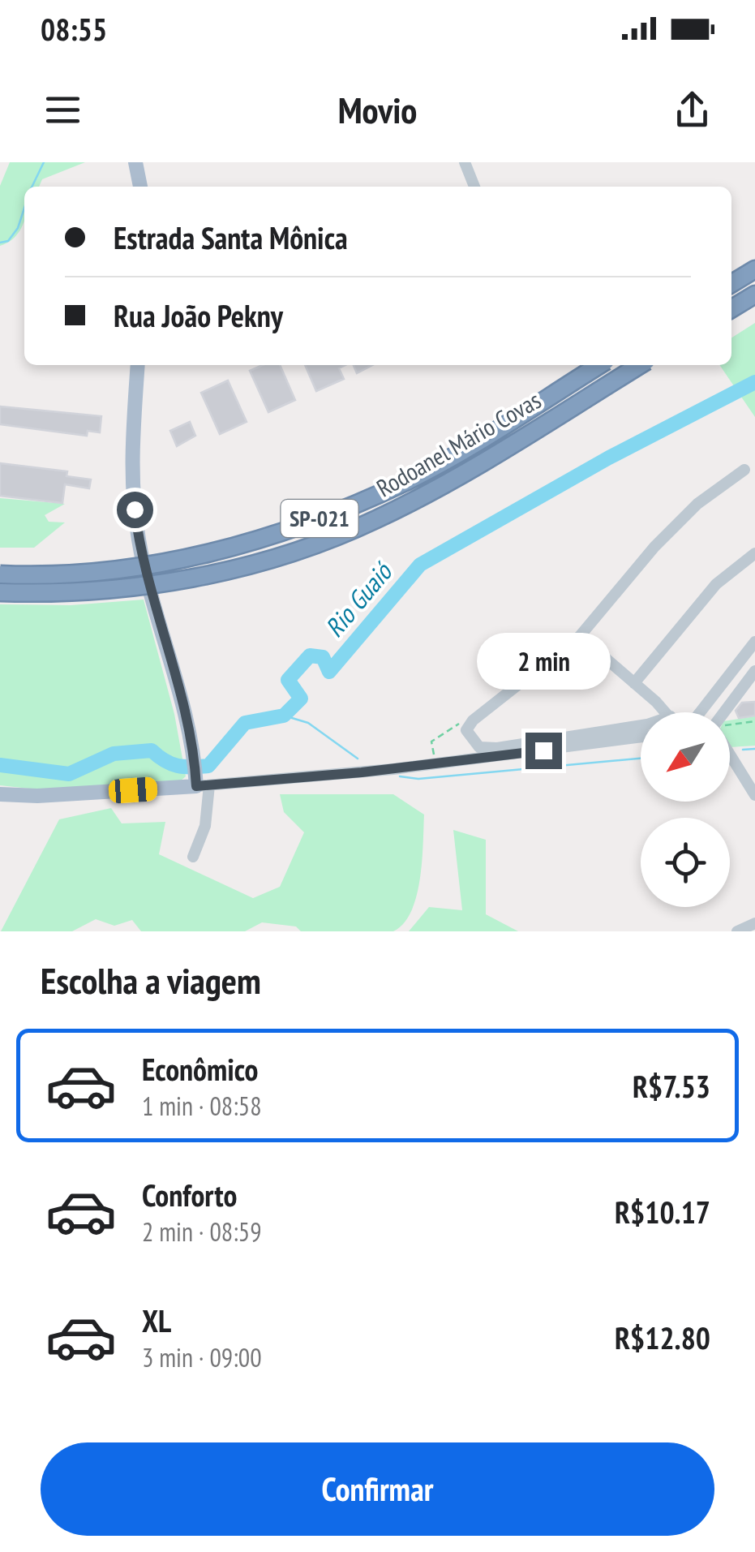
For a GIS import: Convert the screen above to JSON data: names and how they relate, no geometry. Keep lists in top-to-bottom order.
{
  "streets": {
    "highway": ["Rodoanel Mário Covas", "SP-021"]
  },
  "water": ["Rio Guaió"],
  "north": "bottom left",
  "page": {
    "status": "08:55",
    "header": "Movio",
    "banner": ["Estrada Santa Mônica", "Rua João Pekny"],
    "bubble": "2 min",
    "heading": "Escolha a viagem",
    "list": [
      {
        "name": "Econômico",
        "note": "1 min · 08:58",
        "value": "R$7.53"
      },
      {
        "name": "Conforto",
        "note": "2 min · 08:59",
        "value": "R$10.17"
      },
      {
        "name": "XL",
        "note": "3 min · 09:00",
        "value": "R$12.80"
      }
    ],
    "buttons": "Confirmar"
  }
}
